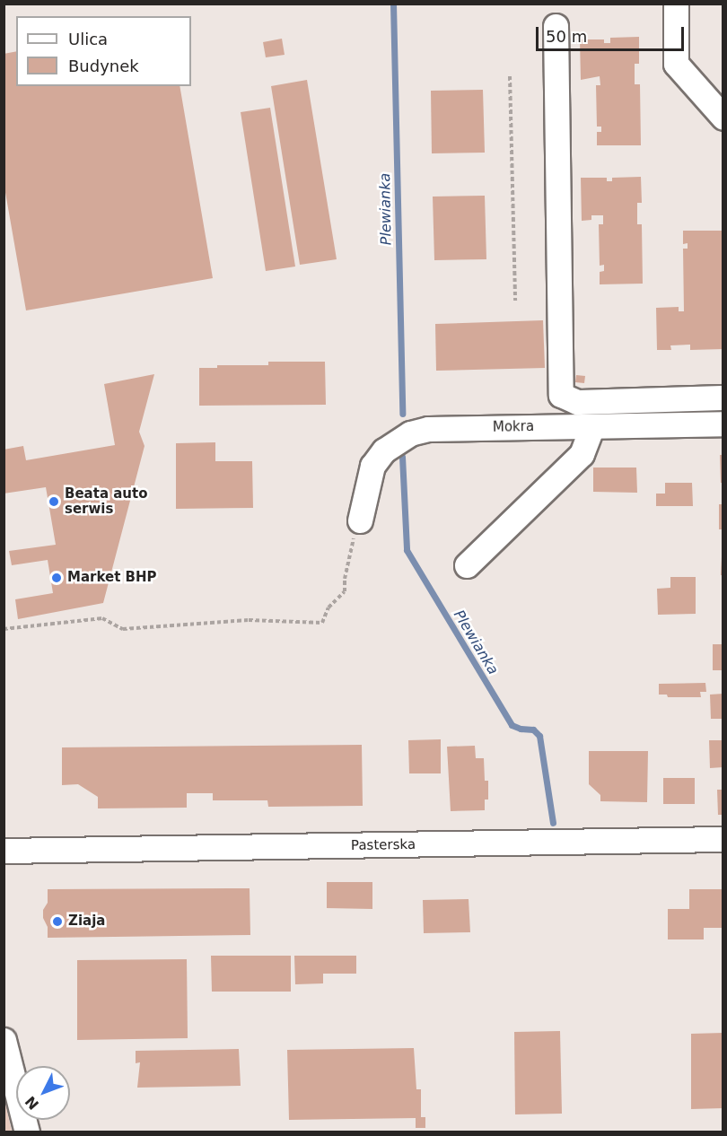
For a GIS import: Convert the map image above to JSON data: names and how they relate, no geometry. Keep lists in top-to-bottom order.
{
  "streets": {
    "street": ["Mokra", "Pasterska"]
  },
  "water": ["Plewianka"],
  "places": ["Beata auto serwis", "Market BHP", "Ziaja"],
  "legend": ["Ulica", "Budynek"],
  "scale_bar": "50 m",
  "north": "bottom left"
}
